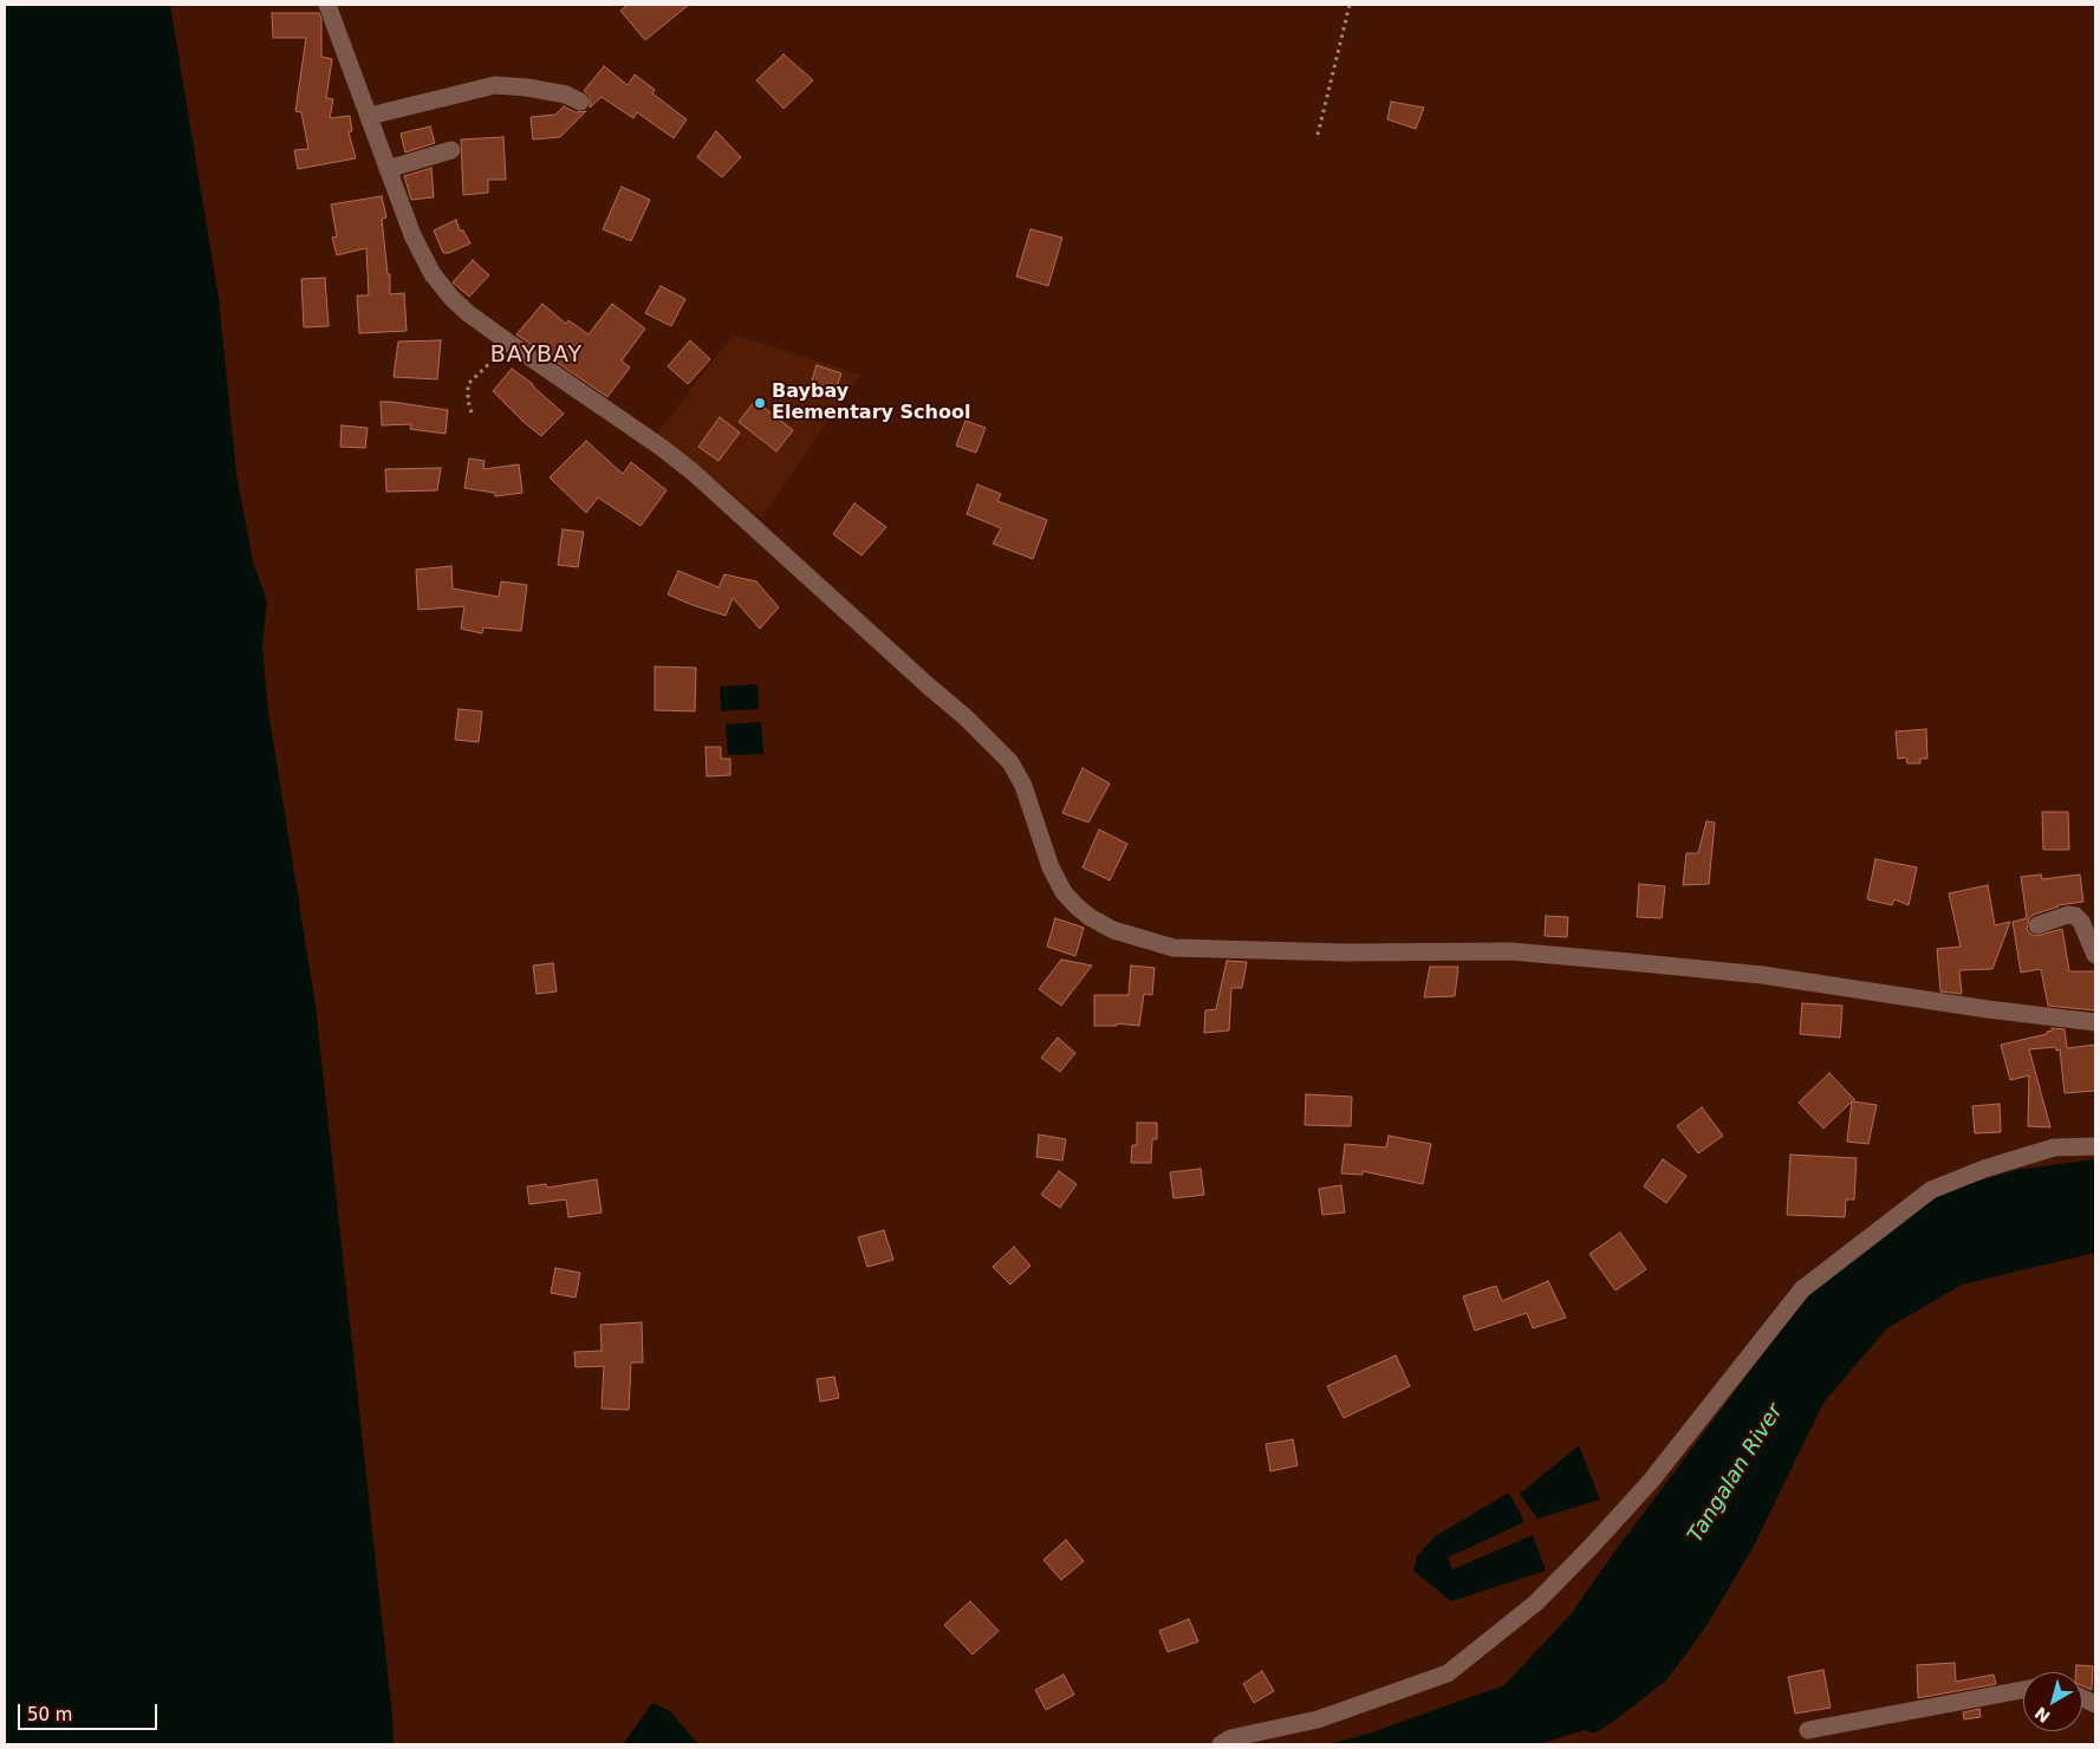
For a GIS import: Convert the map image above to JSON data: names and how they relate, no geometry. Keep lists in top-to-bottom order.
{
  "districts": ["BAYBAY"],
  "water": ["Tangalan River"],
  "places": ["Baybay Elementary School"],
  "scale_bar": "50 m",
  "north": "bottom left"
}
